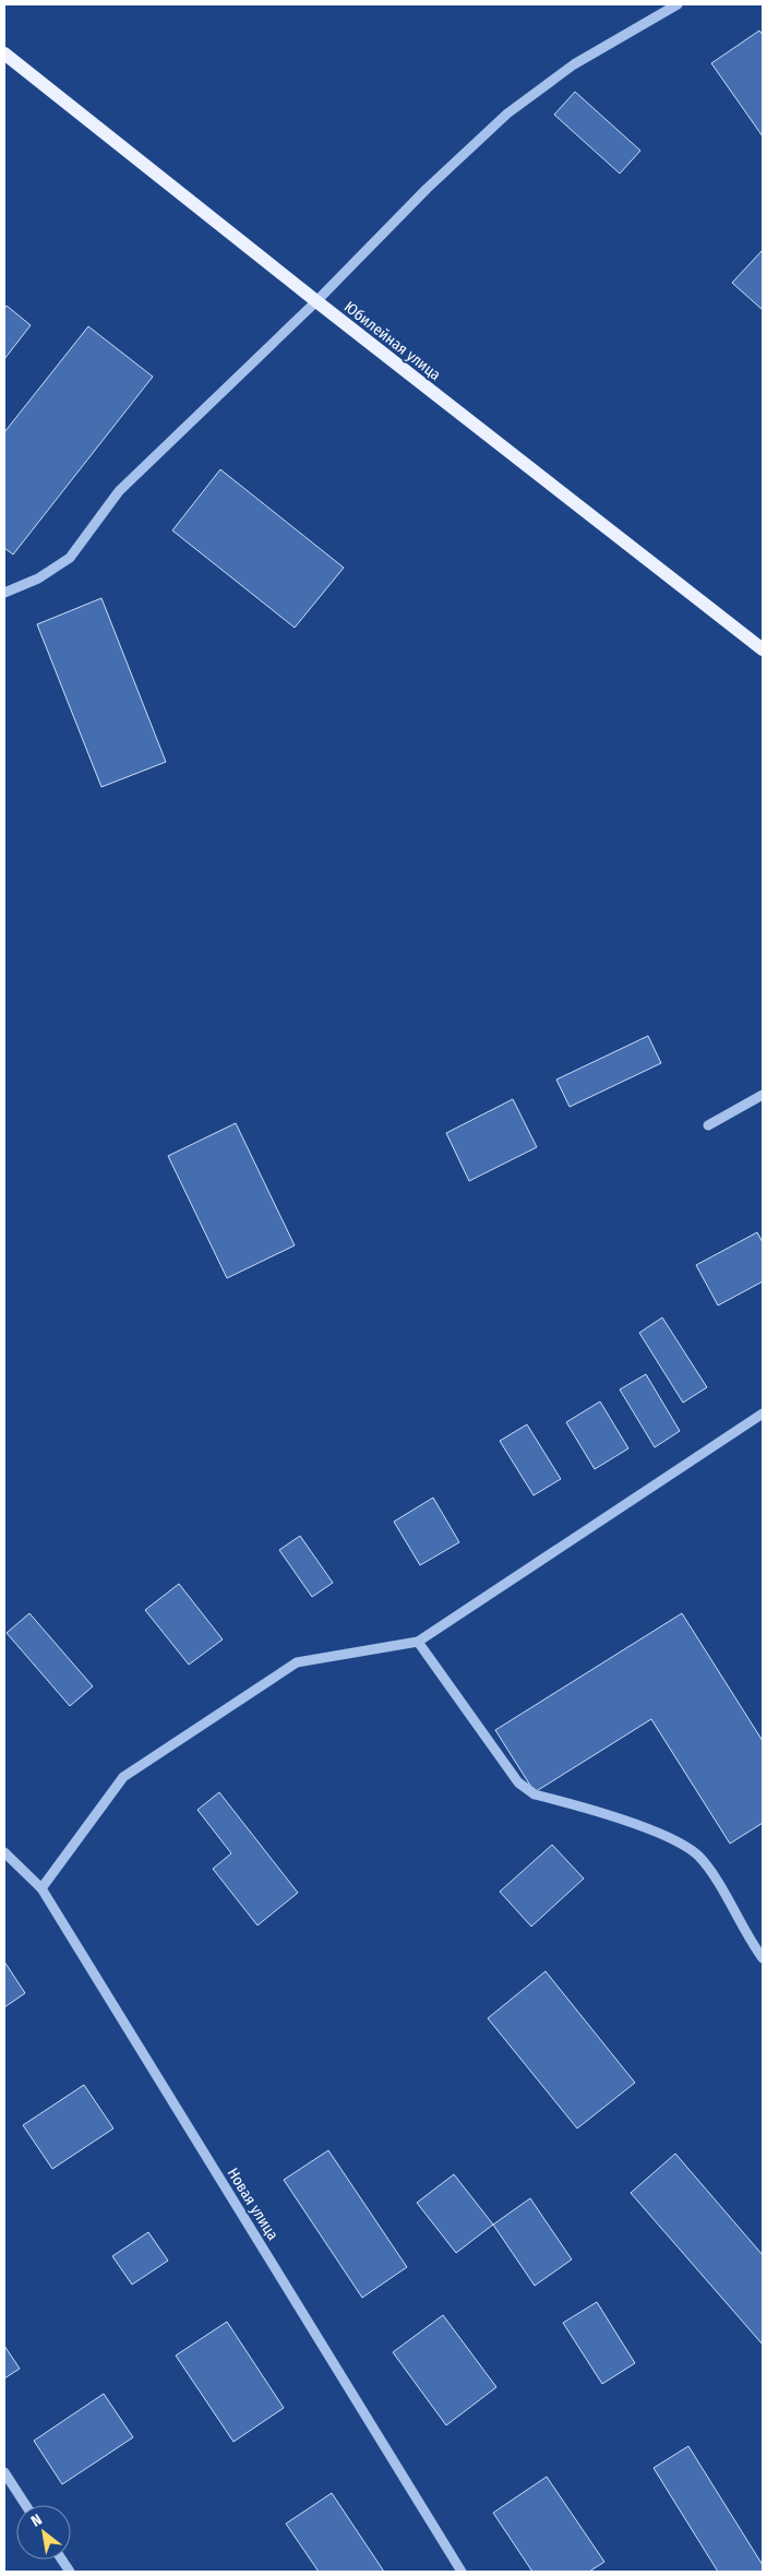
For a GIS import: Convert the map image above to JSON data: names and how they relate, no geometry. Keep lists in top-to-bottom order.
{
  "streets": {
    "main road": ["Юбилейная улица"],
    "street": ["Новая улица"]
  },
  "north": "top left"
}
